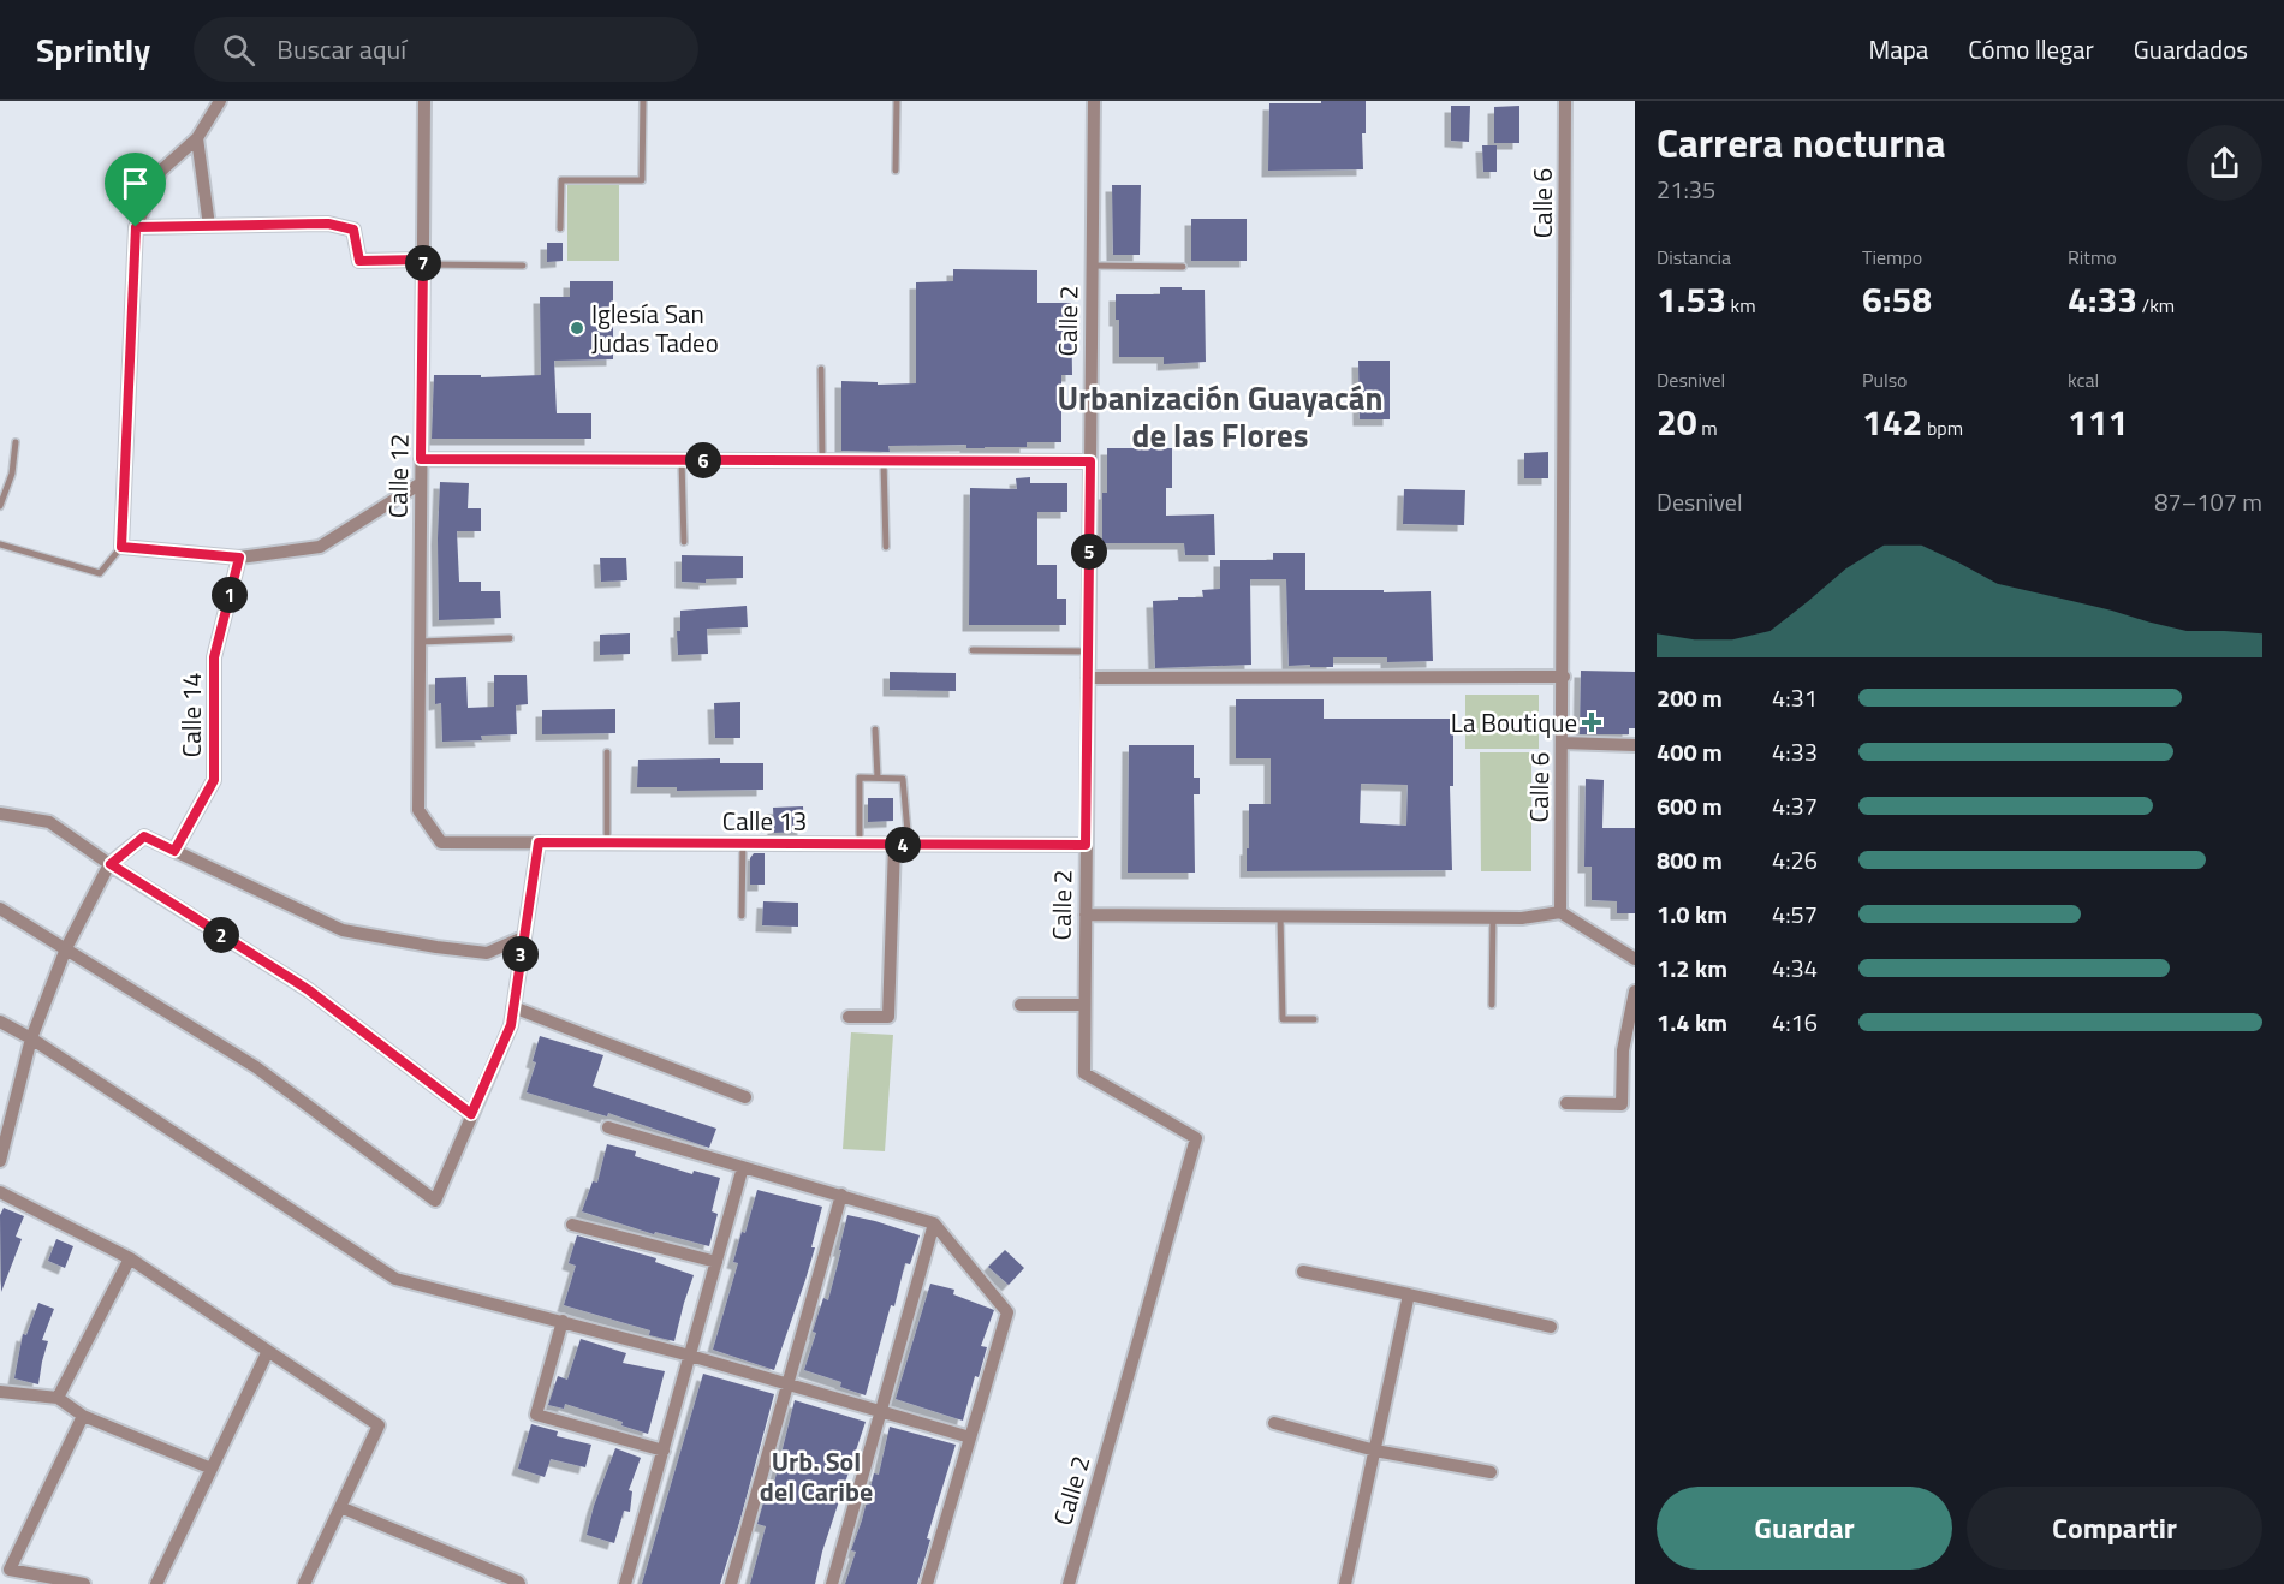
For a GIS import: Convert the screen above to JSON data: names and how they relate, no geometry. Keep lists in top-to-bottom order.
{
  "streets": {
    "street": [
      "Calle 6",
      "Calle 2",
      "Calle 12",
      "Calle 14",
      "Calle 13"
    ]
  },
  "crossings": [
    ["Calle 2", "Calle 13"],
    ["Calle 12", "Calle 13"]
  ],
  "districts": ["Urbanización Guayacán de las Flores", "Urb. Sol del Caribe"],
  "places": {
    "other": ["Iglesía San Judas Tadeo"],
    "health": ["La Boutique"]
  },
  "page": {
    "header": "Sprintly",
    "search": "Buscar aquí",
    "nav": ["Mapa", "Cómo llegar", "Guardados"],
    "heading": ["Carrera nocturna", "21:35"],
    "stats": [
      ["Distancia", "1.53 km"],
      ["Tiempo", "6:58"],
      ["Ritmo", "4:33 /km"],
      ["Desnivel", "20 m"],
      ["Pulso", "142 bpm"],
      ["kcal", "111"]
    ],
    "pins": [
      "7",
      "6",
      "5",
      "1",
      "4",
      "2",
      "3"
    ],
    "chart": ["Desnivel", "87–107 m"],
    "list": [
      {
        "name": "200 m",
        "note": "4:31"
      },
      {
        "name": "400 m",
        "note": "4:33"
      },
      {
        "name": "600 m",
        "note": "4:37"
      },
      {
        "name": "800 m",
        "note": "4:26"
      },
      {
        "name": "1.0 km",
        "note": "4:57"
      },
      {
        "name": "1.2 km",
        "note": "4:34"
      },
      {
        "name": "1.4 km",
        "note": "4:16"
      }
    ],
    "buttons": ["Guardar", "Compartir"]
  }
}
